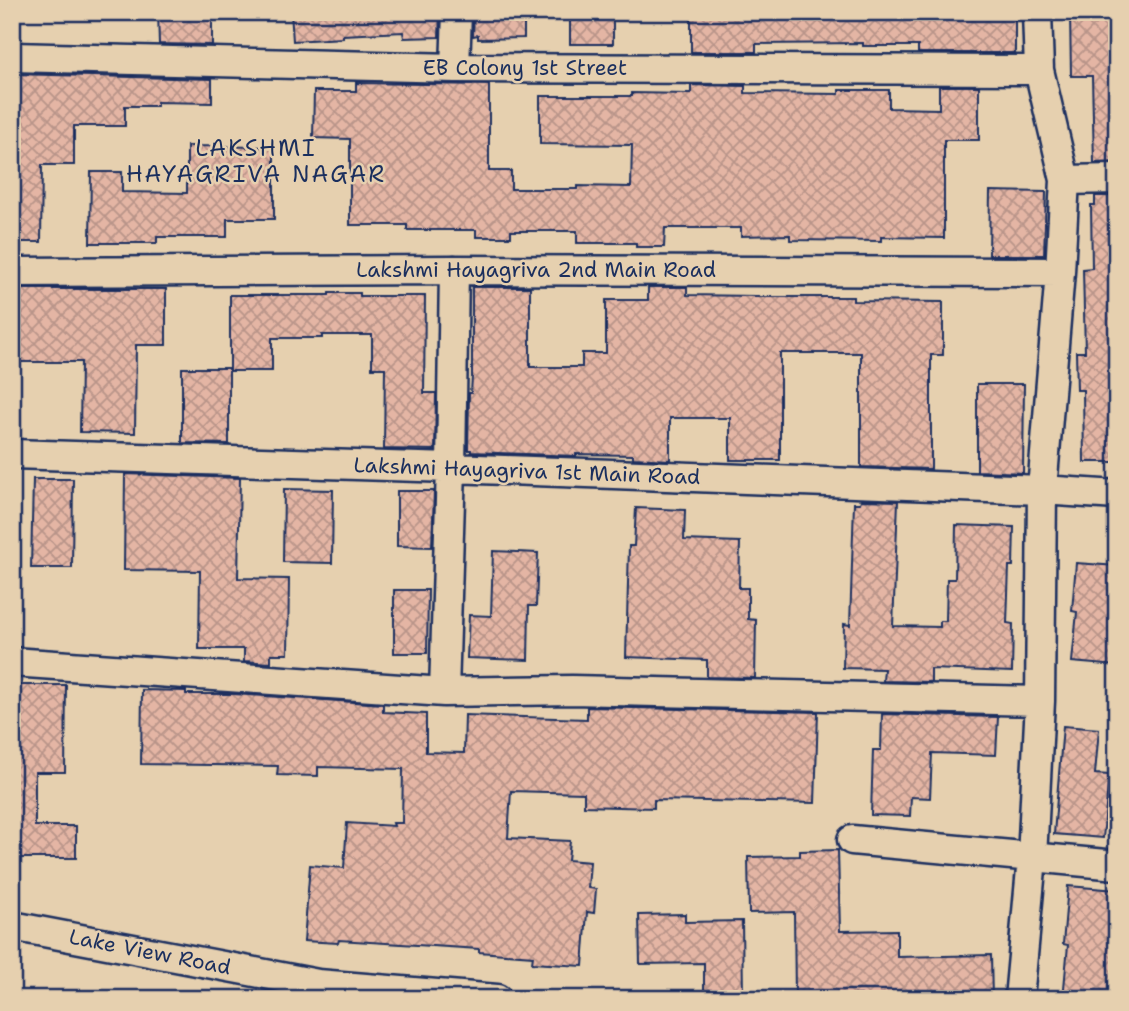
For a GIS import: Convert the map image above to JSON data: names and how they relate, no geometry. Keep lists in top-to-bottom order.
{
  "streets": {
    "street": [
      "EB Colony 1st Street",
      "Lakshmi Hayagriva 2nd Main Road",
      "Lakshmi Hayagriva 1st Main Road",
      "Lake View Road"
    ]
  },
  "districts": ["LAKSHMI HAYAGRIVA NAGAR"]
}
